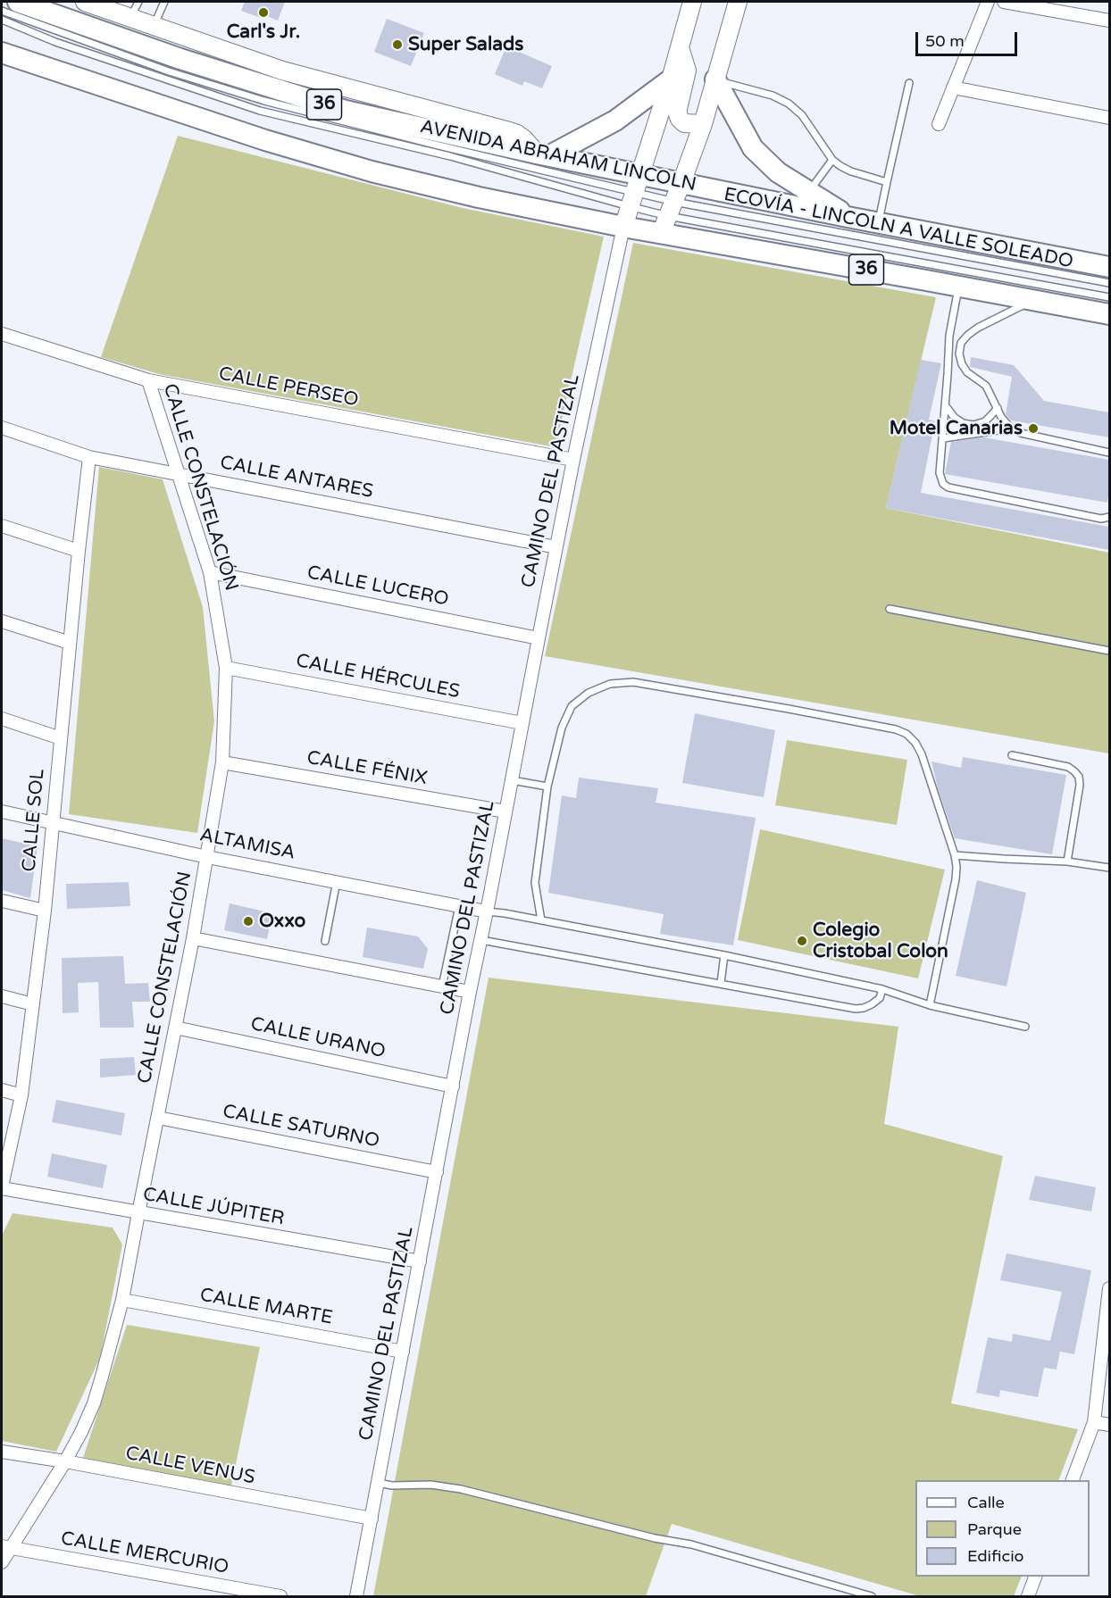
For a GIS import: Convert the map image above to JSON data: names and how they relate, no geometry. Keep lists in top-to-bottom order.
{
  "streets": {
    "main road": ["36", "AVENIDA ABRAHAM LINCOLN"],
    "street": [
      "CALLE PERSEO",
      "CALLE ANTARES",
      "CAMINO DEL PASTIZAL",
      "CALLE CONSTELACIÓN",
      "CALLE LUCERO",
      "CALLE HÉRCULES",
      "CALLE FÉNIX",
      "CALLE SOL",
      "ALTAMISA",
      "CALLE URANO",
      "CALLE SATURNO",
      "CALLE JÚPITER",
      "CALLE MARTE",
      "CALLE VENUS",
      "CALLE MERCURIO"
    ],
    "lane": ["ECOVÍA - LINCOLN A VALLE SOLEADO"]
  },
  "crossings": [
    ["36", "AVENIDA ABRAHAM LINCOLN"],
    ["36", "ECOVÍA - LINCOLN A VALLE SOLEADO"],
    ["36", "CAMINO DEL PASTIZAL"],
    ["AVENIDA ABRAHAM LINCOLN", "ECOVÍA - LINCOLN A VALLE SOLEADO"],
    ["CALLE PERSEO", "CAMINO DEL PASTIZAL"],
    ["CALLE PERSEO", "CALLE CONSTELACIÓN"],
    ["CALLE ANTARES", "CAMINO DEL PASTIZAL"],
    ["CALLE ANTARES", "CALLE CONSTELACIÓN"],
    ["CALLE ANTARES", "CALLE SOL"],
    ["CAMINO DEL PASTIZAL", "CALLE LUCERO"],
    ["CAMINO DEL PASTIZAL", "CALLE HÉRCULES"],
    ["CAMINO DEL PASTIZAL", "CALLE FÉNIX"],
    ["CAMINO DEL PASTIZAL", "ALTAMISA"],
    ["CAMINO DEL PASTIZAL", "CALLE URANO"],
    ["CAMINO DEL PASTIZAL", "CALLE SATURNO"],
    ["CAMINO DEL PASTIZAL", "CALLE JÚPITER"],
    ["CAMINO DEL PASTIZAL", "CALLE MARTE"],
    ["CAMINO DEL PASTIZAL", "CALLE VENUS"],
    ["CALLE CONSTELACIÓN", "CALLE LUCERO"],
    ["CALLE CONSTELACIÓN", "CALLE HÉRCULES"],
    ["CALLE CONSTELACIÓN", "CALLE FÉNIX"],
    ["CALLE CONSTELACIÓN", "ALTAMISA"],
    ["CALLE CONSTELACIÓN", "CALLE URANO"],
    ["CALLE CONSTELACIÓN", "CALLE SATURNO"],
    ["CALLE CONSTELACIÓN", "CALLE JÚPITER"],
    ["CALLE CONSTELACIÓN", "CALLE MARTE"],
    ["CALLE CONSTELACIÓN", "CALLE VENUS"],
    ["CALLE CONSTELACIÓN", "CALLE MERCURIO"],
    ["CALLE SOL", "ALTAMISA"],
    ["CALLE SOL", "CALLE JÚPITER"]
  ],
  "places": [
    "Carl's Jr.",
    "Super Salads",
    "Motel Canarias",
    "Oxxo",
    "Colegio Cristobal Colon"
  ],
  "legend": ["Calle", "Parque", "Edificio"],
  "scale_bar": "50 m"
}
